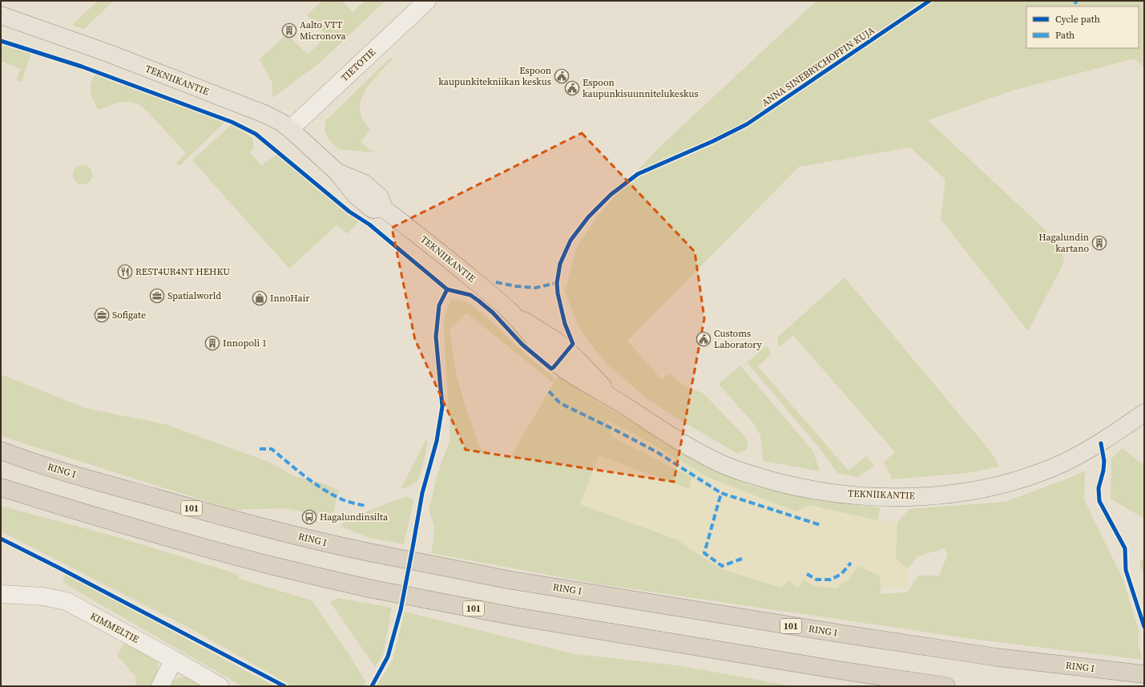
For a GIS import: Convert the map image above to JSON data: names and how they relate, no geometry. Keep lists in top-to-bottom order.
{
  "streets": {
    "highway": ["RING I", "101"],
    "main road": ["TEKNIIKANTIE"],
    "street": ["TIETOTIE", "KIMMELTIE"],
    "cycle path": ["ANNA SINEBRYCHOFFIN KUJA"]
  },
  "crossings": [
    ["TIETOTIE", "TEKNIIKANTIE"]
  ],
  "places": {
    "building": ["Aalto VTT Micronova", "Hagalundin kartano", "Innopoli 1"],
    "public building": ["Espoon kaupunkitekniikan keskus", "Espoon kaupunkisuunnitelukeskus", "Customs Laboratory"],
    "restaurant": ["RE5T4UR4NT HEHKU"],
    "office": ["Spatialworld", "Sofigate"],
    "shop": ["InnoHair"],
    "bus stop": ["Hagalundinsilta"]
  },
  "legend": ["Cycle path", "Path"]
}
